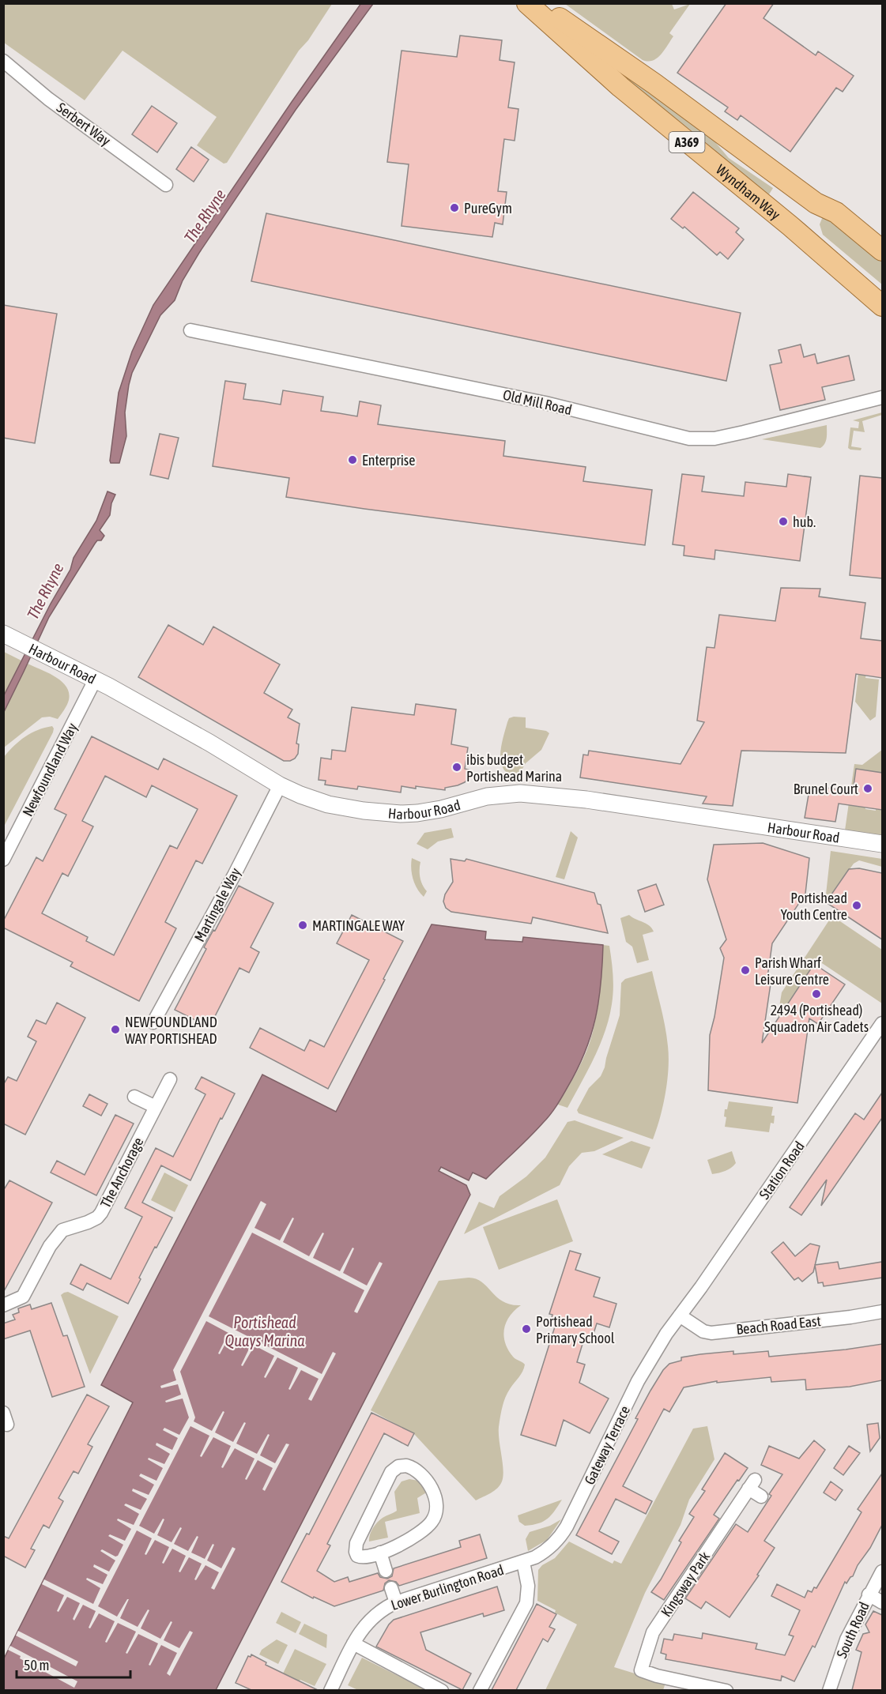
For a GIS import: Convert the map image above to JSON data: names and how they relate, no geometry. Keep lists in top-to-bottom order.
{
  "streets": {
    "main road": ["A369", "Wyndham Way"],
    "street": [
      "Serbert Way",
      "Old Mill Road",
      "Harbour Road",
      "Newfoundland Way",
      "Martingale Way",
      "Station Road",
      "The Anchorage",
      "Beach Road East",
      "Gateway Terrace",
      "Kingsway Park",
      "Lower Burlington Road",
      "South Road"
    ]
  },
  "crossings": [
    ["Harbour Road", "Newfoundland Way"],
    ["Harbour Road", "Martingale Way"],
    ["Station Road", "Beach Road East"],
    ["Station Road", "Gateway Terrace"],
    ["Beach Road East", "Gateway Terrace"],
    ["Gateway Terrace", "Lower Burlington Road"]
  ],
  "water": ["The Rhyne", "Portishead Quays Marina"],
  "places": [
    "PureGym",
    "Enterprise",
    "hub.",
    "ibis budget Portishead Marina",
    "Brunel Court",
    "Portishead Youth Centre",
    "MARTINGALE WAY",
    "Parish Wharf Leisure Centre",
    "2494 (Portishead) Squadron Air Cadets",
    "NEWFOUNDLAND WAY PORTISHEAD",
    "Portishead Primary School"
  ],
  "scale_bar": "50 m"
}
